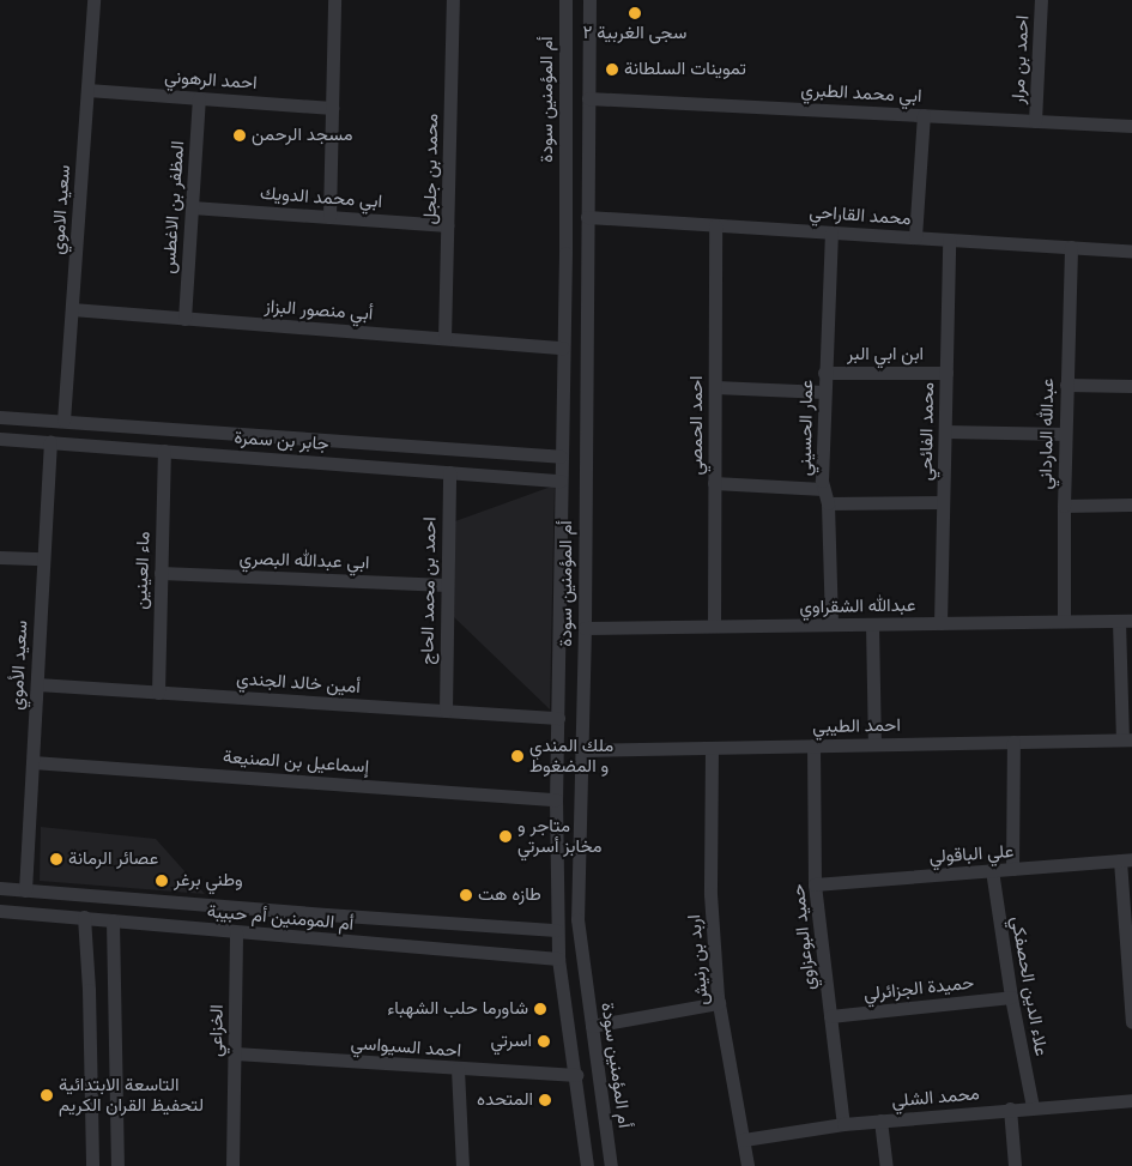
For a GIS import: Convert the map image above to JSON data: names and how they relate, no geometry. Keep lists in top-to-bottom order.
{
  "streets": {
    "street": [
      "احمد بن مرار",
      "احمد الرهوني",
      "ابي محمد الطبري",
      "أم المؤمنين سودة",
      "محمد بن جلجل",
      "ابي محمد الدويك",
      "المظفر بن الاغطس",
      "سعيد الاموي",
      "محمد القاراحي",
      "أبي منصور البزاز",
      "ابن ابي البر",
      "احمد الحمصي",
      "عمار الحسيني",
      "محمد الفائحي",
      "عبدالله المارداني",
      "جابر بن سمرة",
      "ابي عبدالله البصري",
      "ماء العينين",
      "احمد بن محمد الحاج",
      "عبدالله الشقراوي",
      "سعيد الأموي",
      "أمين خالد الجندي",
      "احمد الطيبي",
      "إسماعيل بن الصنيعة",
      "علي الباقولي",
      "أم المومنين أم حبيبة",
      "حميد البوعزاوي",
      "اربد بن رنيش",
      "علاء الدين الحصفكي",
      "حميدة الجزائرلي",
      "الخزاعي",
      "احمد السيواسي",
      "محمد الشلي"
    ]
  },
  "crossings": [
    ["احمد بن مرار", "ابي محمد الطبري"],
    ["احمد الرهوني", "المظفر بن الاغطس"],
    ["احمد الرهوني", "سعيد الاموي"],
    ["ابي محمد الطبري", "أم المؤمنين سودة"],
    ["أم المؤمنين سودة", "محمد القاراحي"],
    ["أم المؤمنين سودة", "أبي منصور البزاز"],
    ["أم المؤمنين سودة", "جابر بن سمرة"],
    ["أم المؤمنين سودة", "عبدالله الشقراوي"],
    ["أم المؤمنين سودة", "أمين خالد الجندي"],
    ["أم المؤمنين سودة", "احمد الطيبي"],
    ["أم المؤمنين سودة", "إسماعيل بن الصنيعة"],
    ["أم المؤمنين سودة", "أم المومنين أم حبيبة"],
    ["أم المؤمنين سودة", "احمد السيواسي"],
    ["محمد بن جلجل", "ابي محمد الدويك"],
    ["محمد بن جلجل", "أبي منصور البزاز"],
    ["ابي محمد الدويك", "المظفر بن الاغطس"],
    ["المظفر بن الاغطس", "أبي منصور البزاز"],
    ["سعيد الاموي", "أبي منصور البزاز"],
    ["سعيد الاموي", "جابر بن سمرة"],
    ["محمد القاراحي", "احمد الحمصي"],
    ["محمد القاراحي", "عمار الحسيني"],
    ["محمد القاراحي", "محمد الفائحي"],
    ["محمد القاراحي", "عبدالله المارداني"],
    ["ابن ابي البر", "عمار الحسيني"],
    ["ابن ابي البر", "محمد الفائحي"],
    ["احمد الحمصي", "عبدالله الشقراوي"],
    ["عمار الحسيني", "عبدالله الشقراوي"],
    ["محمد الفائحي", "عبدالله الشقراوي"],
    ["عبدالله المارداني", "عبدالله الشقراوي"],
    ["جابر بن سمرة", "ماء العينين"],
    ["جابر بن سمرة", "احمد بن محمد الحاج"],
    ["جابر بن سمرة", "سعيد الأموي"],
    ["ابي عبدالله البصري", "ماء العينين"],
    ["ابي عبدالله البصري", "احمد بن محمد الحاج"],
    ["ماء العينين", "أمين خالد الجندي"],
    ["احمد بن محمد الحاج", "أمين خالد الجندي"],
    ["سعيد الأموي", "أمين خالد الجندي"],
    ["سعيد الأموي", "إسماعيل بن الصنيعة"],
    ["سعيد الأموي", "أم المومنين أم حبيبة"],
    ["احمد الطيبي", "حميد البوعزاوي"],
    ["احمد الطيبي", "اربد بن رنيش"],
    ["علي الباقولي", "حميد البوعزاوي"],
    ["علي الباقولي", "علاء الدين الحصفكي"],
    ["أم المومنين أم حبيبة", "الخزاعي"],
    ["حميد البوعزاوي", "حميدة الجزائرلي"],
    ["حميد البوعزاوي", "محمد الشلي"],
    ["اربد بن رنيش", "محمد الشلي"],
    ["علاء الدين الحصفكي", "حميدة الجزائرلي"],
    ["علاء الدين الحصفكي", "محمد الشلي"],
    ["الخزاعي", "احمد السيواسي"]
  ],
  "places": [
    "سجى الغربية ٢",
    "تموينات السلطانة",
    "مسجد الرحمن",
    "ملك المندي و المضغوط",
    "متاجر و مخابز أسرتي",
    "عصائر الرمانة",
    "وطني برغر",
    "طازه هت",
    "شاورما حلب الشهباء",
    "اسرتي",
    "التاسعة الابتدائية لتحفيظ القران الكريم",
    "المتحده"
  ]
}
